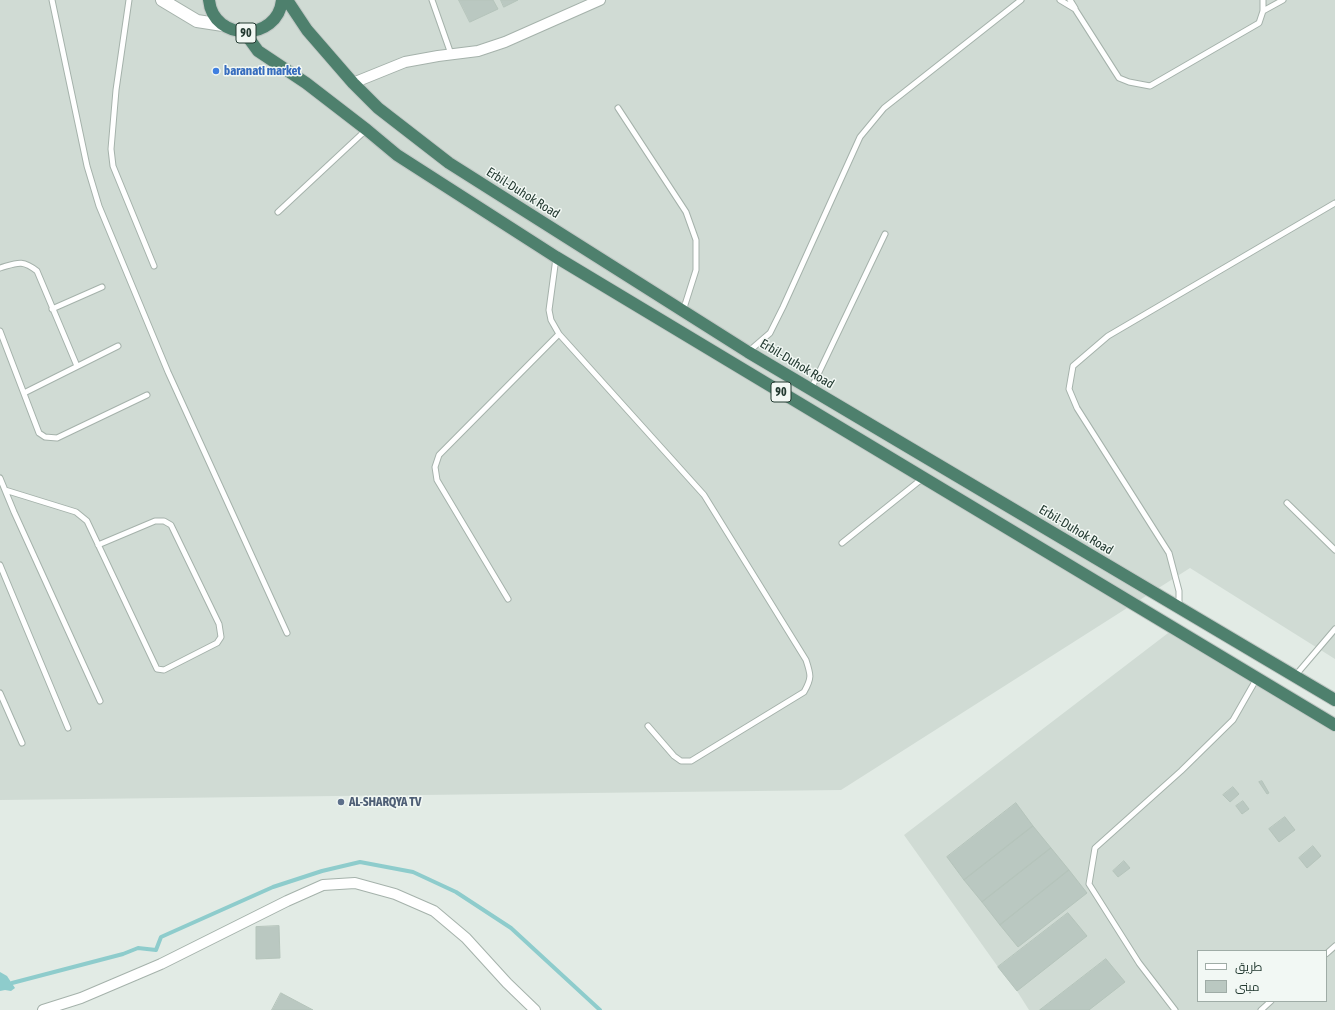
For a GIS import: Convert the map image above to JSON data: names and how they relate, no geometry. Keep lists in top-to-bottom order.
{
  "streets": {
    "highway": ["90", "Erbil-Duhok Road"]
  },
  "places": ["baranati market", "AL-SHARQYA TV"],
  "legend": ["طريق", "مبنى"]
}
